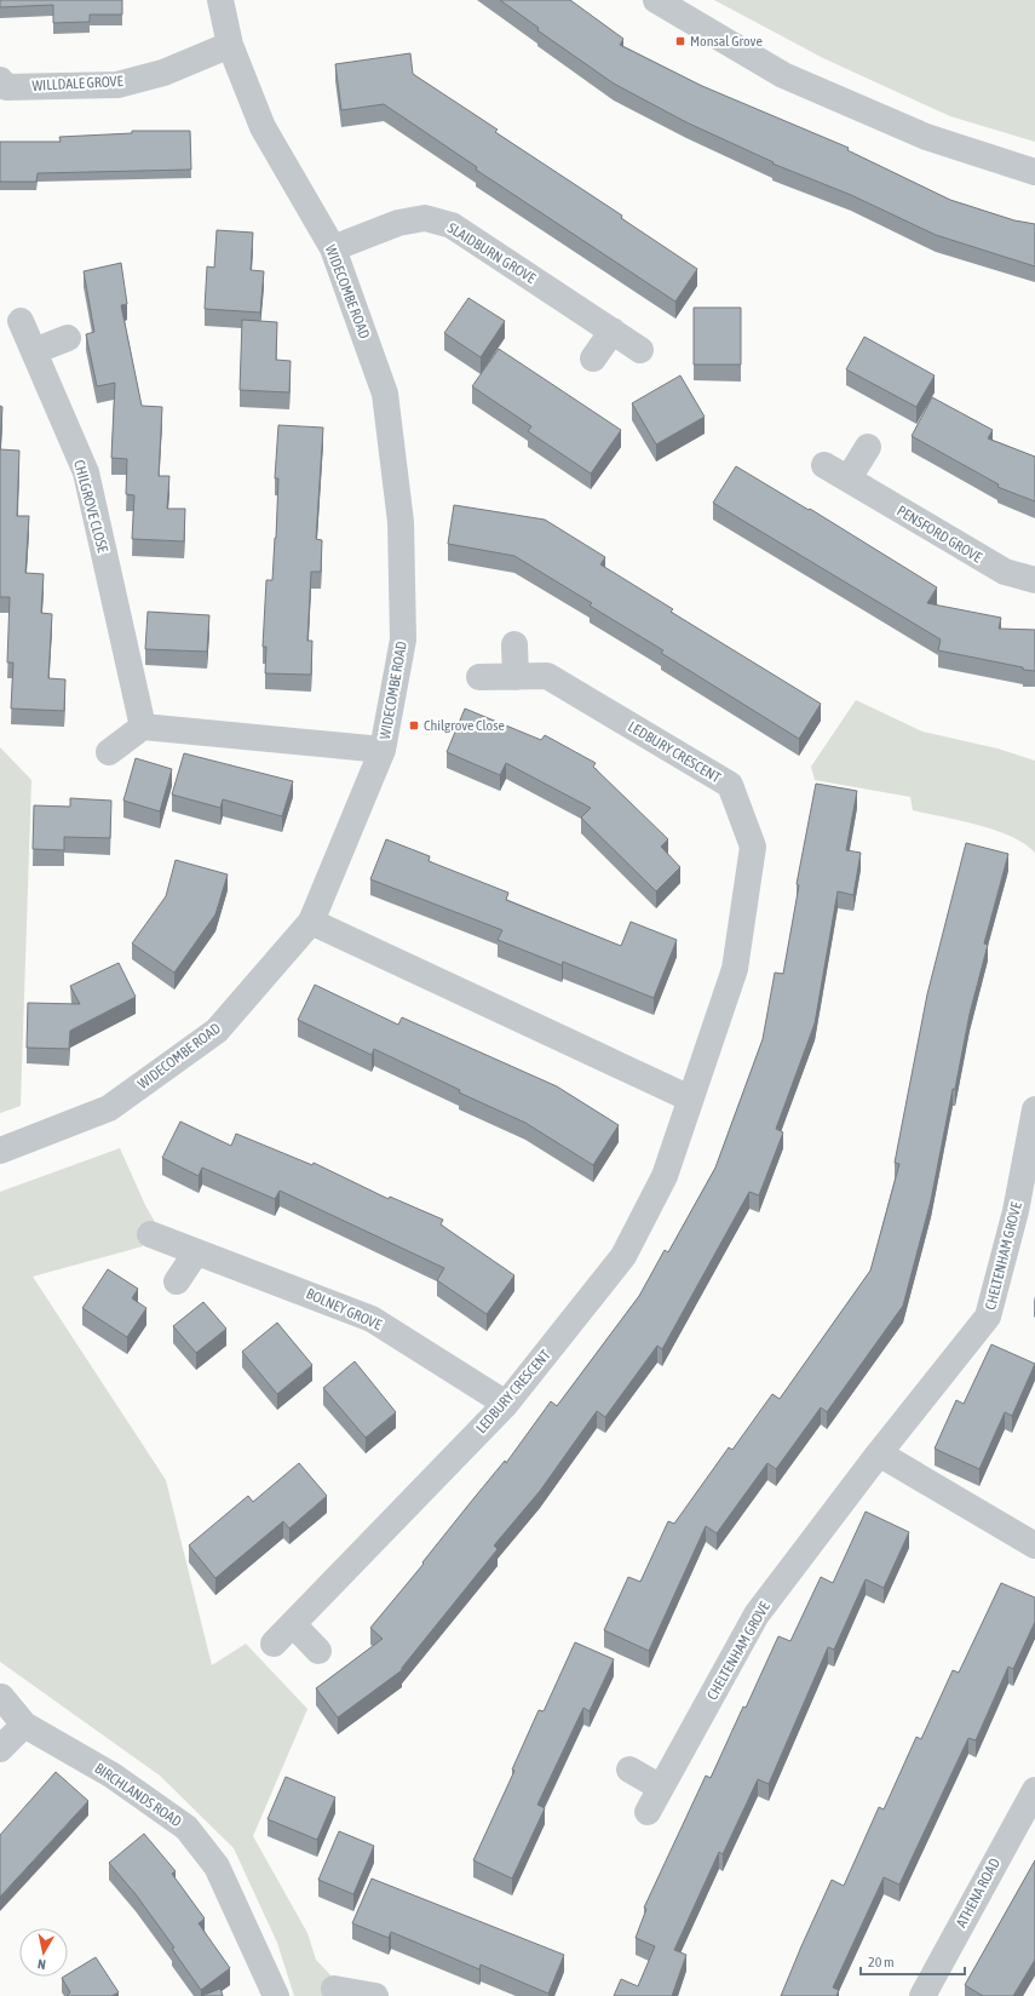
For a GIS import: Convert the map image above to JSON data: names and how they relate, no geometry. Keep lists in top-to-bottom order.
{
  "streets": {
    "street": [
      "WILLDALE GROVE",
      "SLAIDBURN GROVE",
      "WIDECOMBE ROAD",
      "CHILGROVE CLOSE",
      "PENSFORD GROVE",
      "LEDBURY CRESCENT",
      "CHELTENHAM GROVE",
      "BOLNEY GROVE",
      "BIRCHLANDS ROAD",
      "ATHENA ROAD"
    ]
  },
  "crossings": [
    ["WILLDALE GROVE", "WIDECOMBE ROAD"],
    ["SLAIDBURN GROVE", "WIDECOMBE ROAD"],
    ["LEDBURY CRESCENT", "BOLNEY GROVE"]
  ],
  "places": {
    "transit": ["Monsal Grove", "Chilgrove Close"]
  },
  "scale_bar": "20 m",
  "north": "bottom"
}
